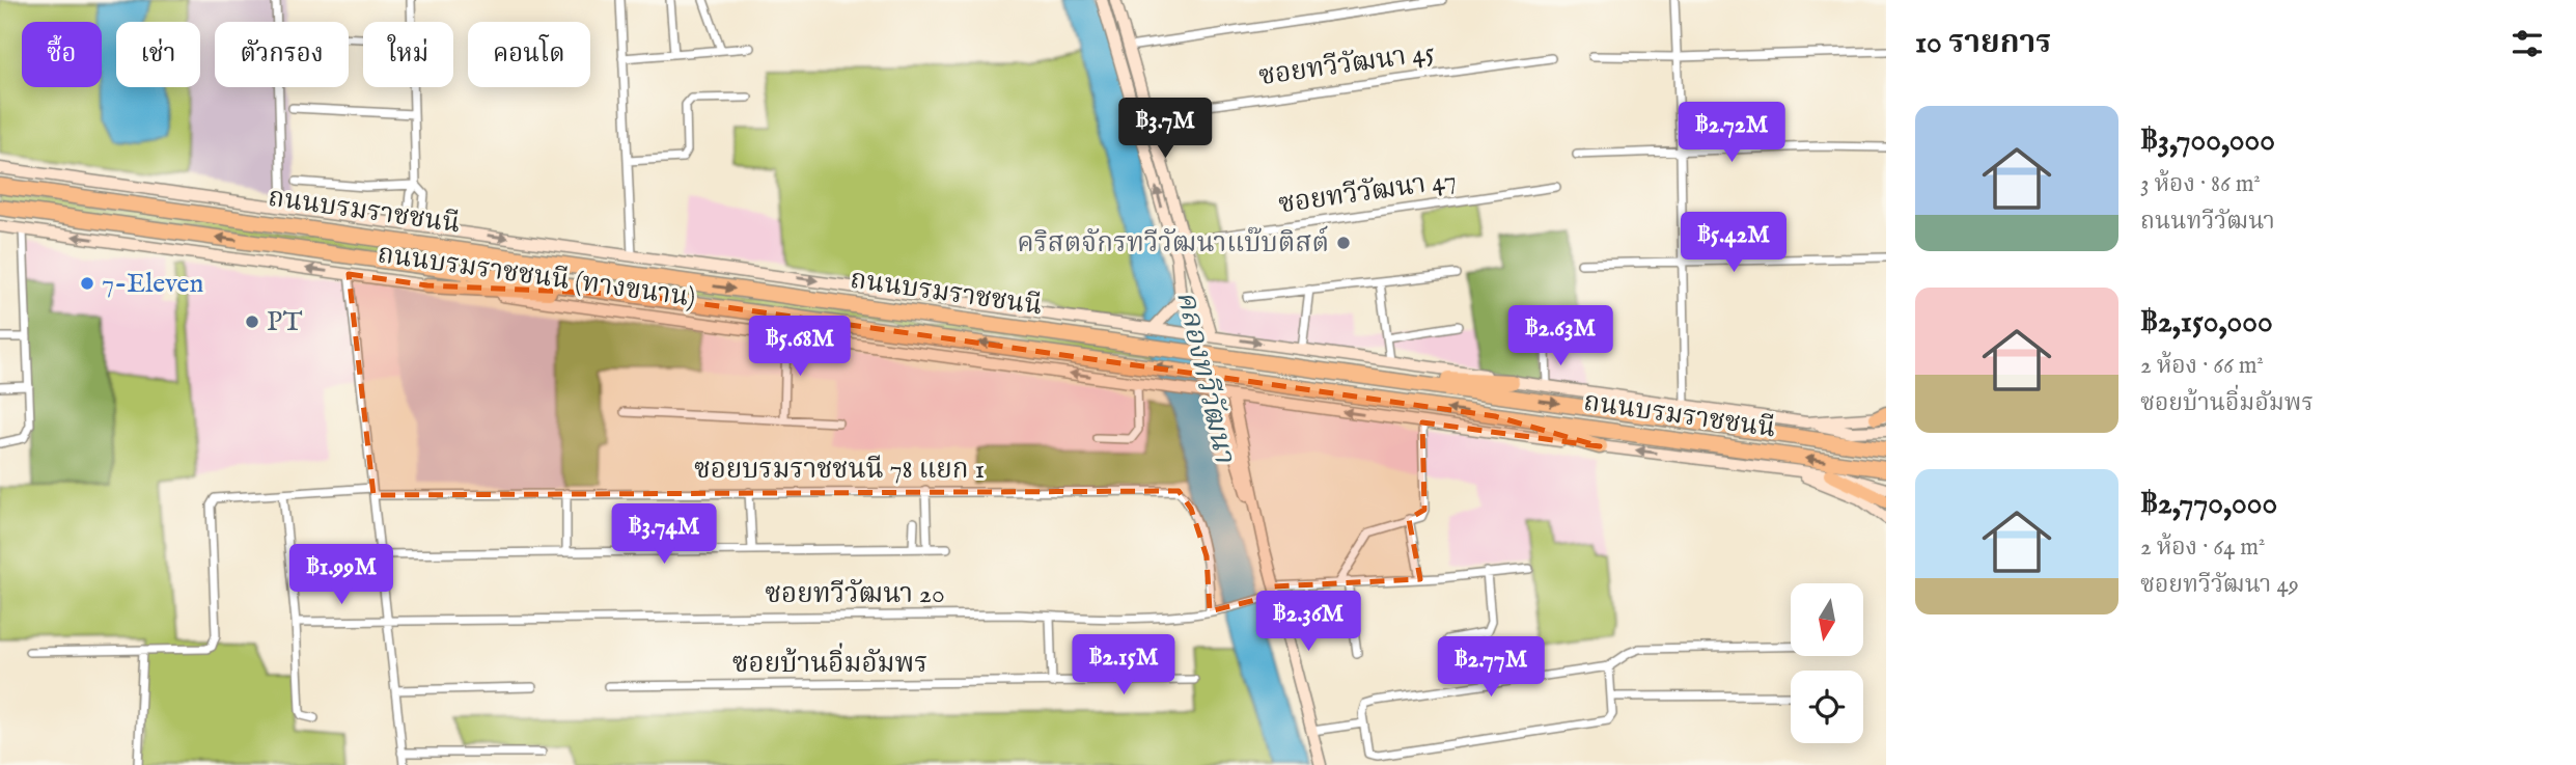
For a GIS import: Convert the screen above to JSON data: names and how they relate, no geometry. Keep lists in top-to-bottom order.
{
  "streets": {
    "highway": ["ถนนบรมราชชนนี"],
    "main road": ["ถนนบรมราชชนนี (ทางขนาน)"],
    "street": [
      "ซอยทวีวัฒนา 45",
      "ซอยทวีวัฒนา 47",
      "ซอยบรมราชชนนี 78 แยก 1",
      "ซอยทวีวัฒนา 20",
      "ซอยบ้านอิ่มอัมพร"
    ]
  },
  "crossings": [
    ["ถนนบรมราชชนนี", "ถนนบรมราชชนนี (ทางขนาน)"],
    ["ซอยบรมราชชนนี 78 แยก 1", "ซอยทวีวัฒนา 20"]
  ],
  "water": ["คลองทวีวัฒนา"],
  "places": ["คริสตจักรทวีวัฒนาแบ๊บติสต์", "7-Eleven", "PT"],
  "north": "bottom",
  "page": {
    "heading": "10 รายการ",
    "chip": [
      "ซื้อ",
      "เช่า",
      "ตัวกรอง",
      "ใหม่",
      "คอนโด"
    ],
    "list": [
      {
        "name": "฿3,700,000",
        "note": "3 ห้อง · 86 m² · ถนนทวีวัฒนา"
      },
      {
        "name": "฿2,150,000",
        "note": "2 ห้อง · 66 m² · ซอยบ้านอิ่มอัมพร"
      },
      {
        "name": "฿2,770,000",
        "note": "2 ห้อง · 64 m² · ซอยทวีวัฒนา 49"
      }
    ],
    "price": [
      "฿3.7M",
      "฿2.72M",
      "฿5.42M",
      "฿2.63M",
      "฿5.68M",
      "฿3.74M",
      "฿1.99M",
      "฿2.36M",
      "฿2.15M",
      "฿2.77M"
    ]
  }
}
